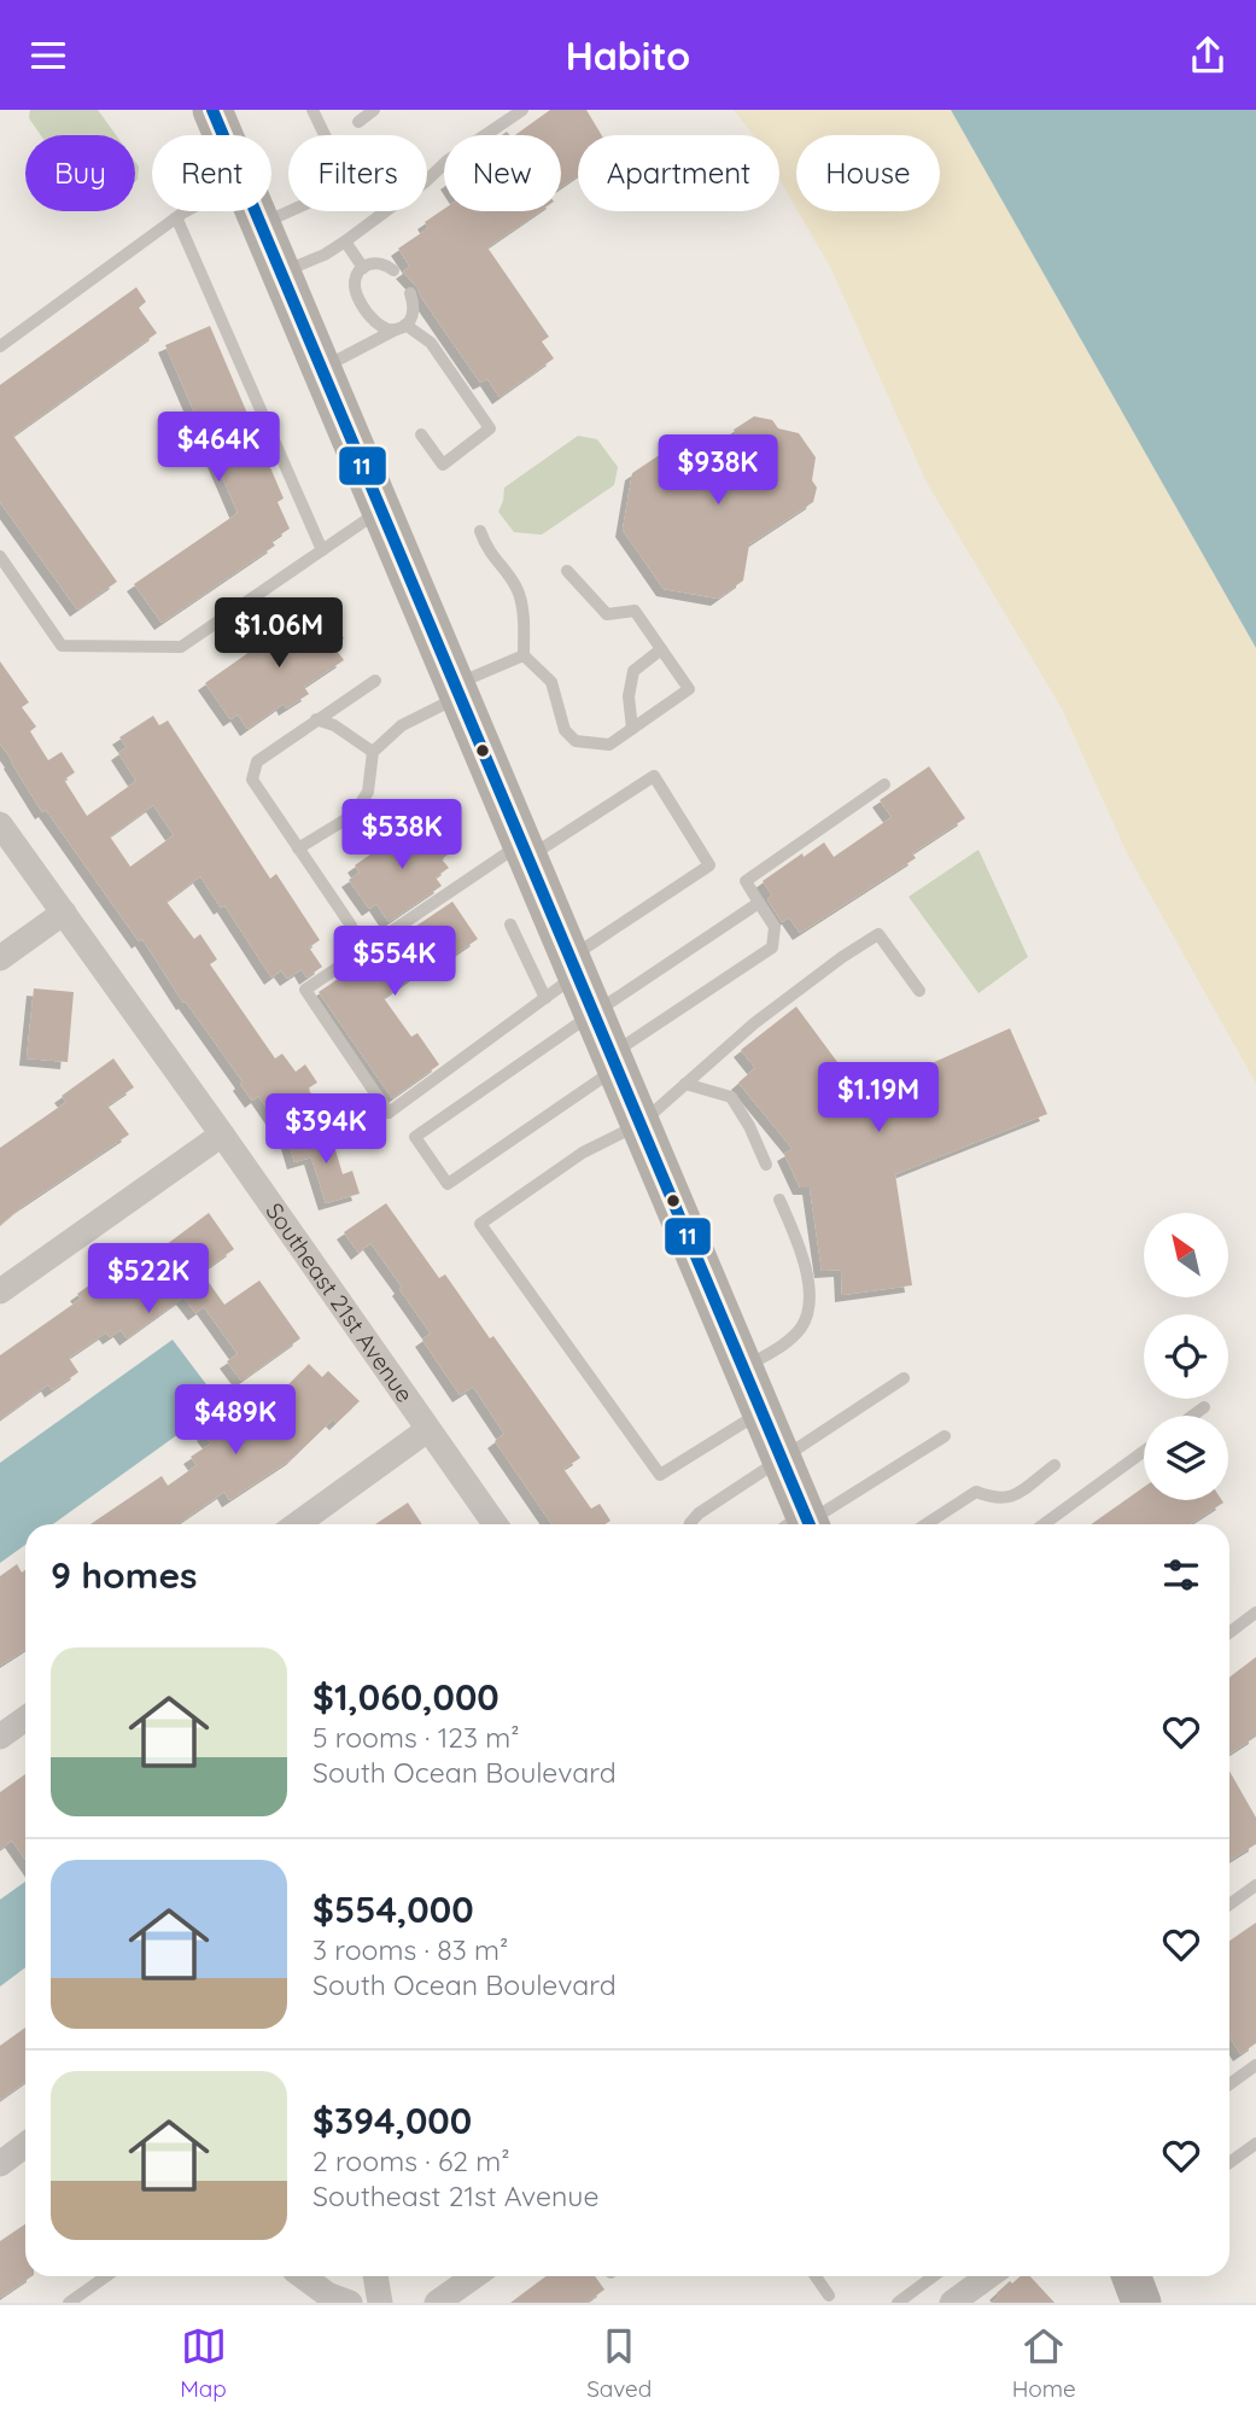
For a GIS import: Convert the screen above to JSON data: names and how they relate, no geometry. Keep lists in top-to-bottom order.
{
  "streets": {
    "street": ["Southeast 21st Avenue"]
  },
  "lines": ["transit line 11"],
  "north": "top left",
  "page": {
    "header": "Habito",
    "chip": [
      "Buy",
      "Rent",
      "Filters",
      "New",
      "Apartment",
      "House"
    ],
    "price": [
      "$464K",
      "$938K",
      "$1.06M",
      "$538K",
      "$554K",
      "$1.19M",
      "$394K",
      "$522K",
      "$489K"
    ],
    "heading": "9 homes",
    "list": [
      {
        "name": "$1,060,000",
        "note": "5 rooms · 123 m² · South Ocean Boulevard"
      },
      {
        "name": "$554,000",
        "note": "3 rooms · 83 m² · South Ocean Boulevard"
      },
      {
        "name": "$394,000",
        "note": "2 rooms · 62 m² · Southeast 21st Avenue"
      }
    ],
    "tabs": ["Map", "Saved", "Home"]
  }
}
